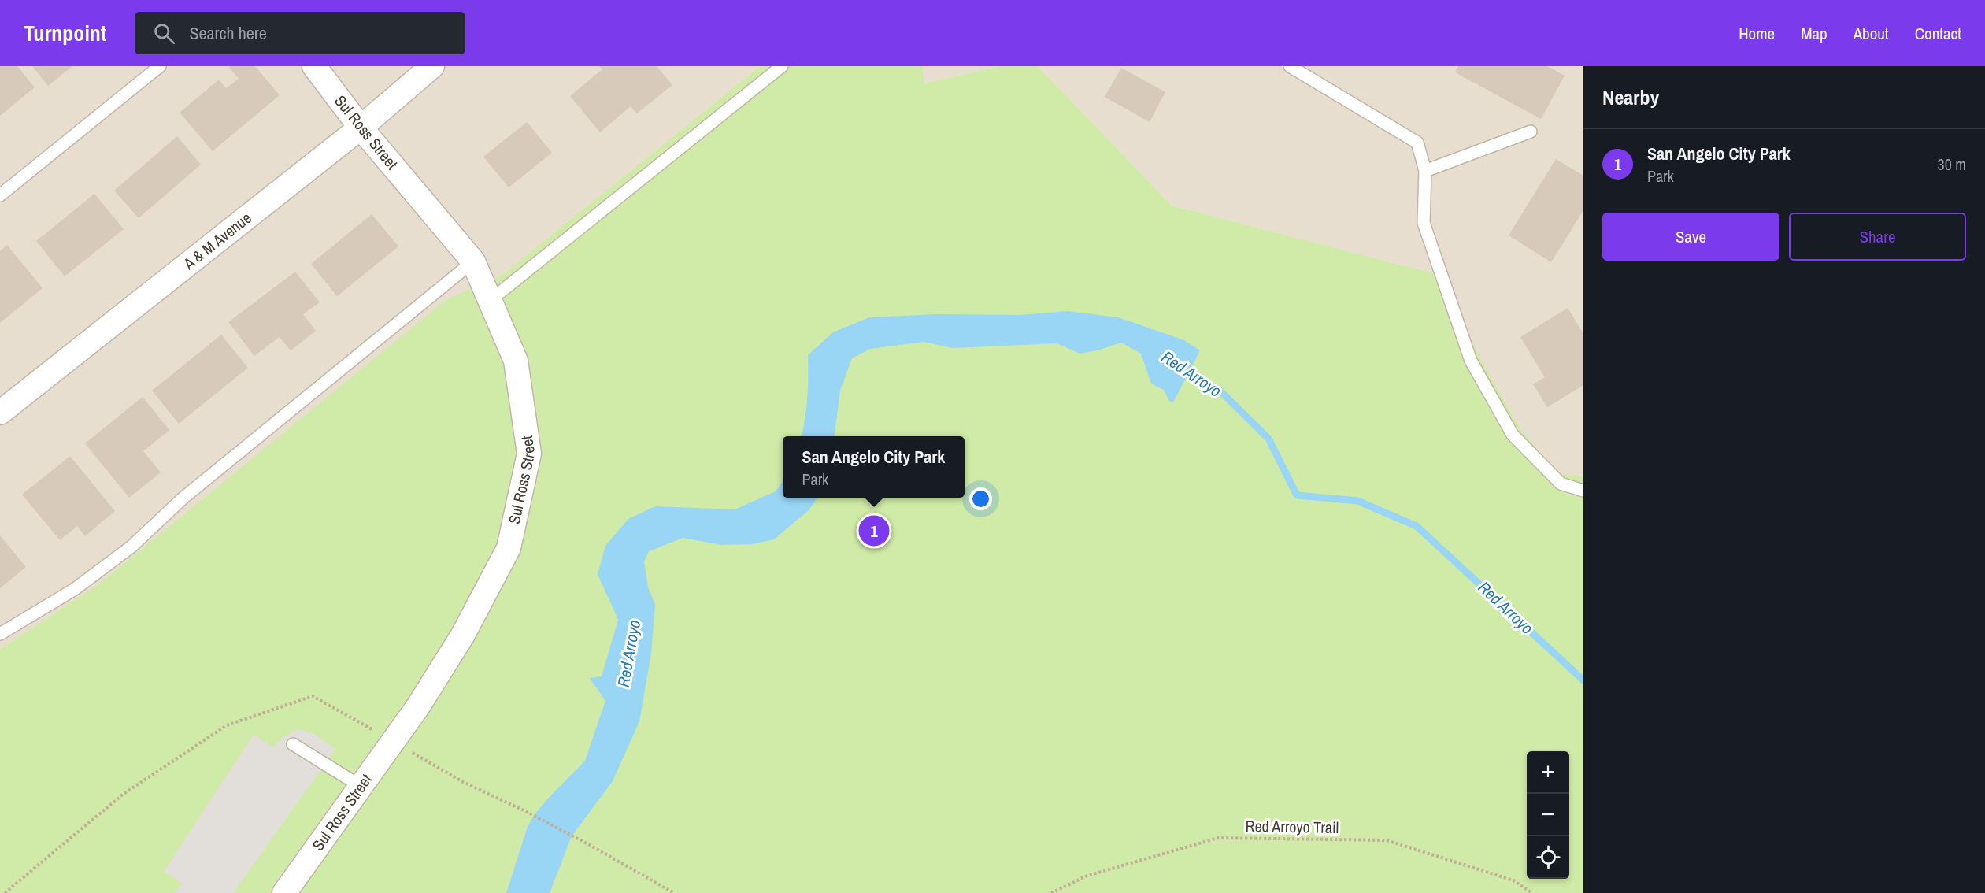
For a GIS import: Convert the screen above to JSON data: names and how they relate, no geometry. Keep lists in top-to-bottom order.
{
  "streets": {
    "street": ["Sul Ross Street", "A & M Avenue"],
    "path": ["Red Arroyo Trail"]
  },
  "crossings": [
    ["Sul Ross Street", "A & M Avenue"]
  ],
  "water": ["Red Arroyo"],
  "page": {
    "header": "Turnpoint",
    "search": "Search here",
    "nav": [
      "Home",
      "Map",
      "About",
      "Contact"
    ],
    "heading": "Nearby",
    "list": [
      {
        "mark": "1",
        "name": "San Angelo City Park",
        "note": "Park",
        "value": "30 m"
      }
    ],
    "buttons": ["Save", "Share"],
    "popup": ["San Angelo City Park", "Park"],
    "pins": "1",
    "map_buttons": ["+", "−"]
  }
}
